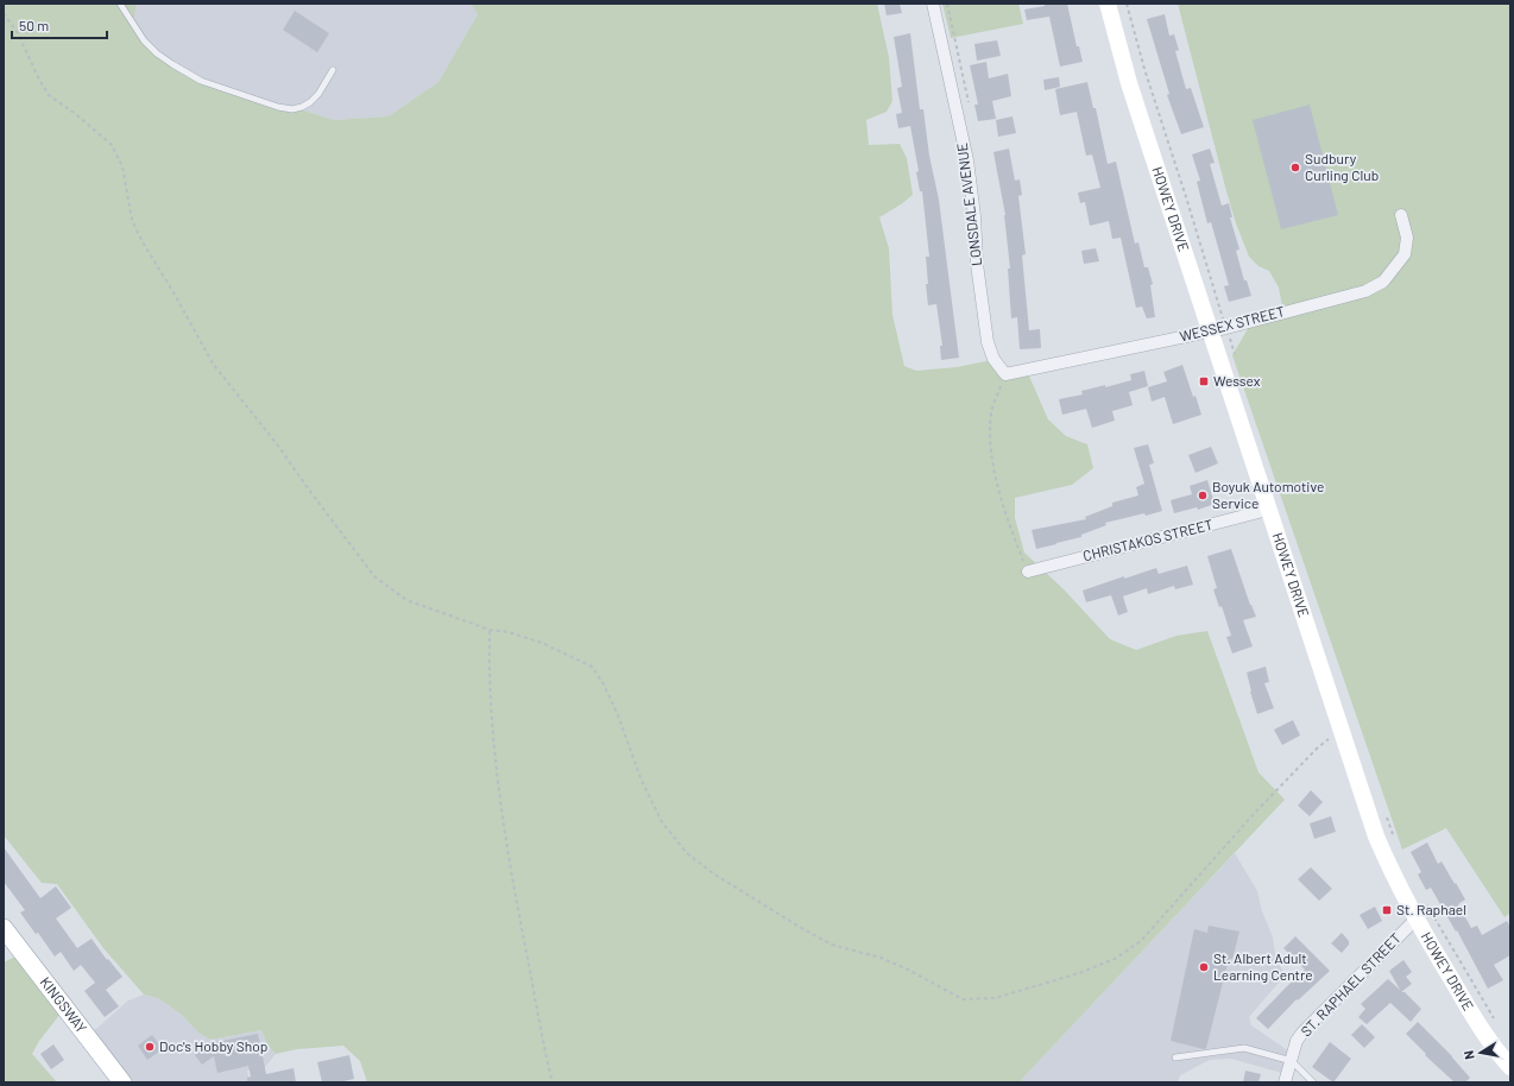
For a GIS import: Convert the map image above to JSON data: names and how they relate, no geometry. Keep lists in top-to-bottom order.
{
  "streets": {
    "main road": ["HOWEY DRIVE", "KINGSWAY"],
    "street": [
      "LONSDALE AVENUE",
      "WESSEX STREET",
      "CHRISTAKOS STREET",
      "ST. RAPHAEL STREET"
    ]
  },
  "crossings": [
    ["LONSDALE AVENUE", "WESSEX STREET"],
    ["HOWEY DRIVE", "WESSEX STREET"],
    ["HOWEY DRIVE", "CHRISTAKOS STREET"],
    ["HOWEY DRIVE", "ST. RAPHAEL STREET"]
  ],
  "places": {
    "other": [
      "Sudbury Curling Club",
      "Boyuk Automotive Service",
      "St. Albert Adult Learning Centre",
      "Doc's Hobby Shop"
    ],
    "transit": ["Wessex", "St. Raphael"]
  },
  "scale_bar": "50 m",
  "north": "left"
}
